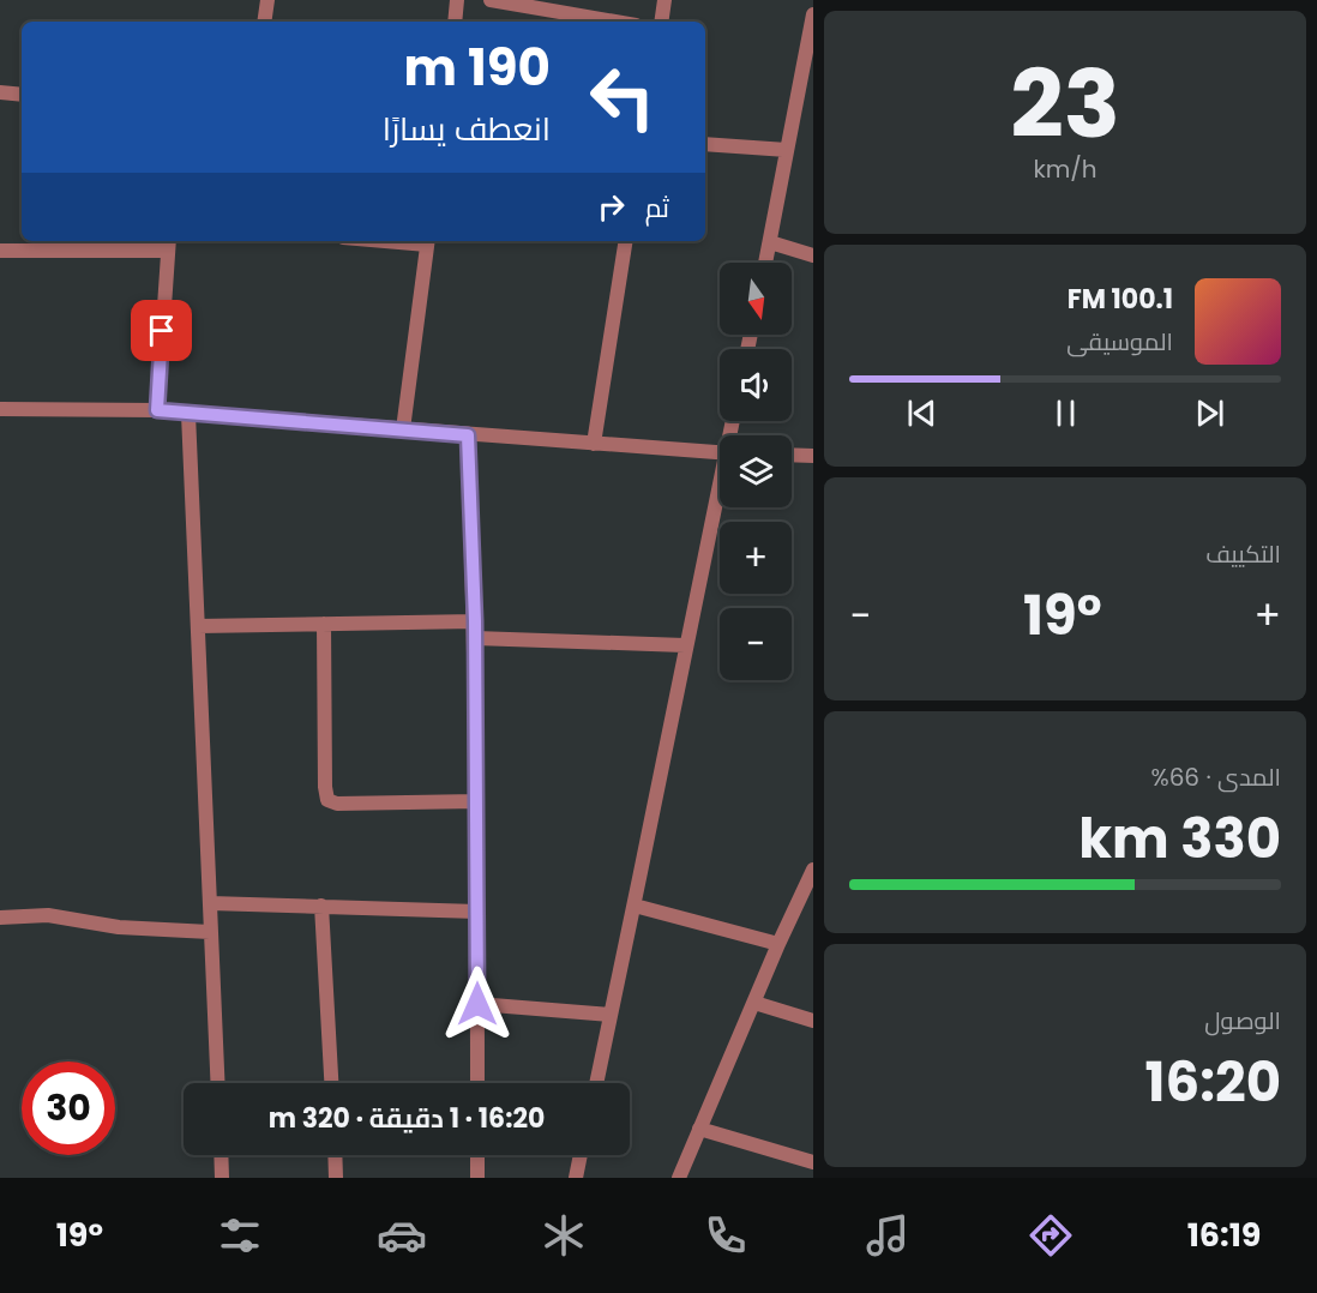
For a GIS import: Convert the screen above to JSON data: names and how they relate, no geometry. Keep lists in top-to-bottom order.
{
  "north": "bottom",
  "page": {
    "tile": [
      ["23", "km/h"],
      "التكييف",
      ["المدى · 66%", "330 km"],
      ["الوصول", "16:20"]
    ],
    "turn": ["190 m", "انعطف يسارًا"],
    "then": "ثم",
    "map_buttons": ["+", "−"],
    "song": ["100.1 FM", "الموسيقى"],
    "heat": ["−", "19°", "+"],
    "limit": "30",
    "trip": "16:20 · 1 دقيقة · 320 m",
    "tabs": ["16:19", "19°"]
  }
}
